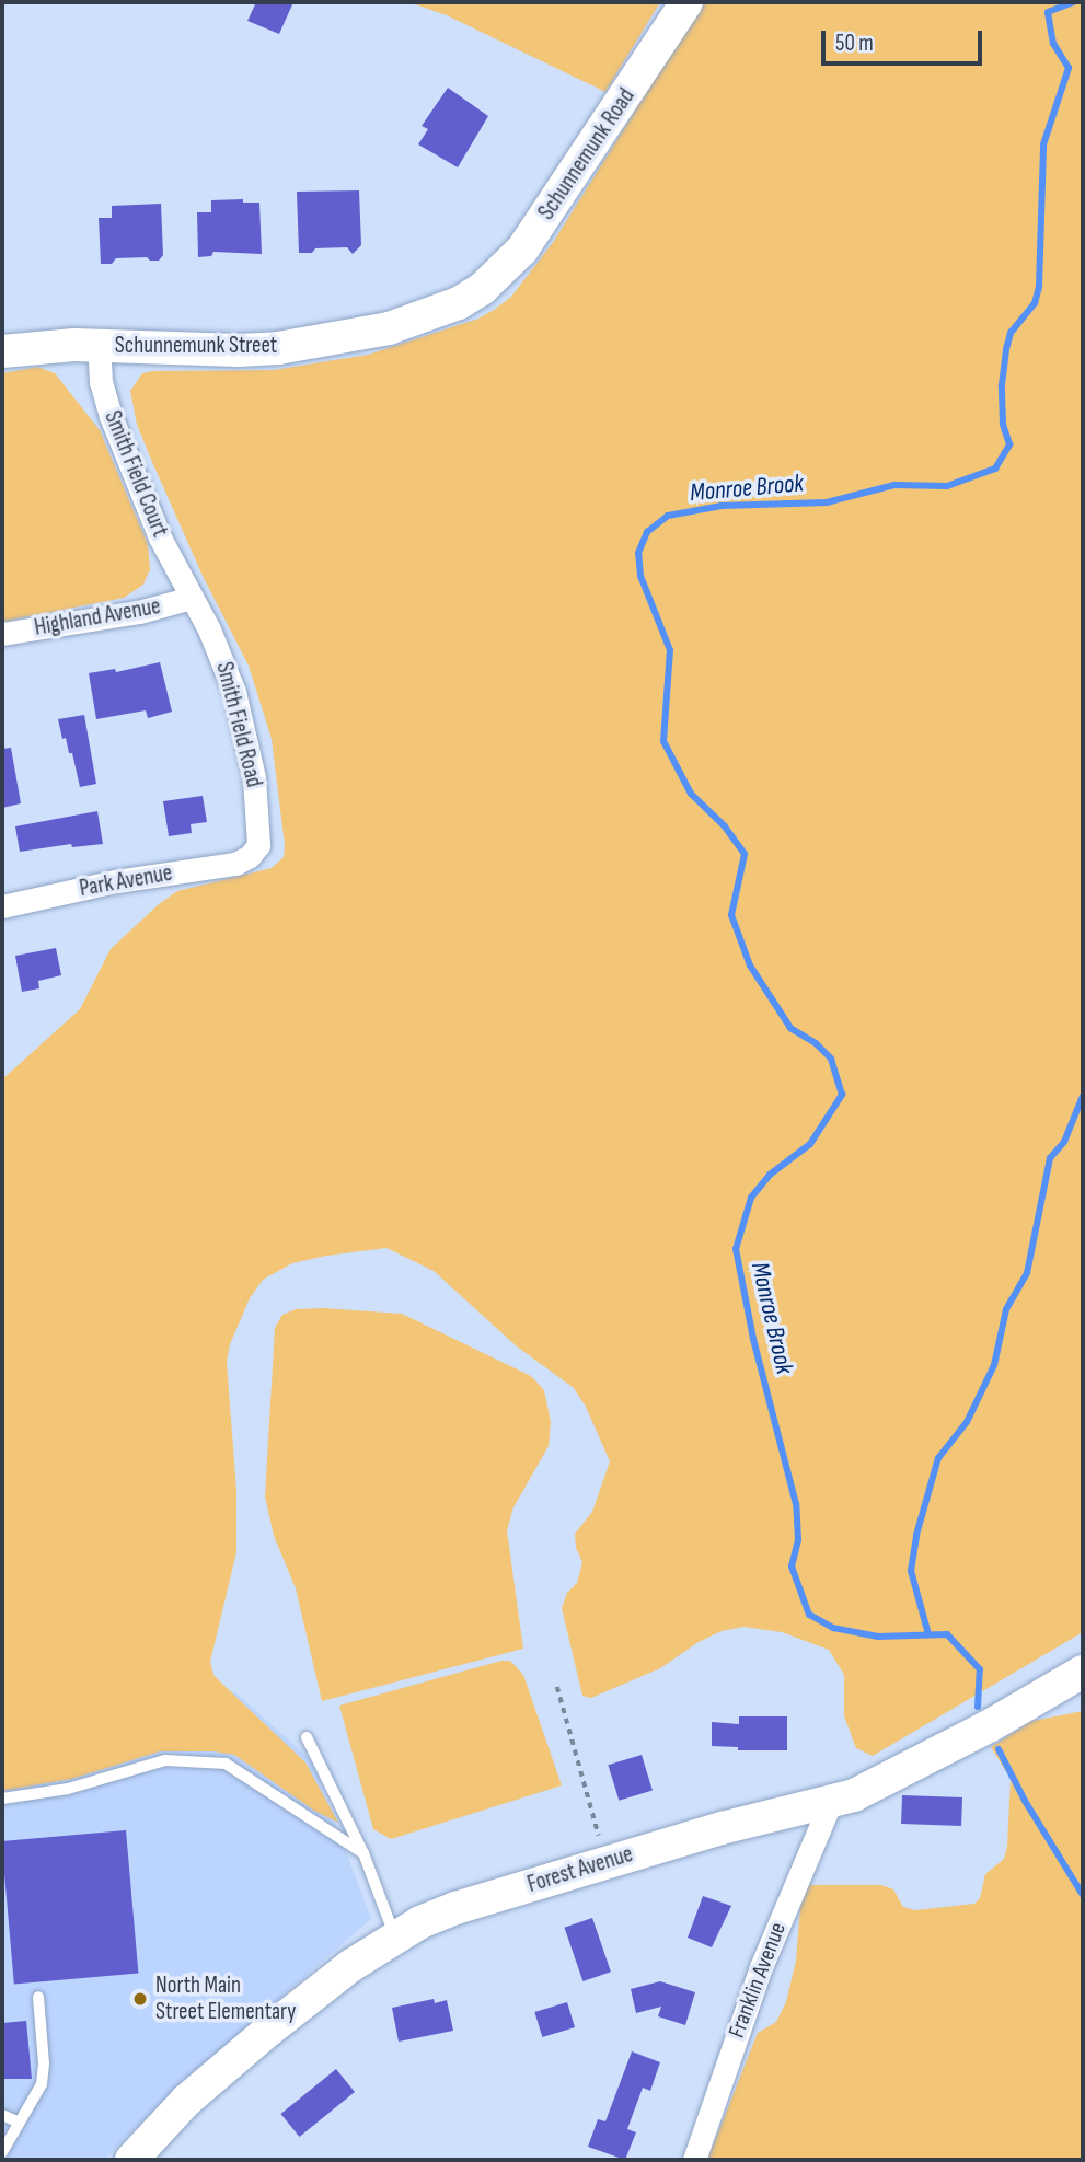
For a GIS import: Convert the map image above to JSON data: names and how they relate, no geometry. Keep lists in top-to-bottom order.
{
  "streets": {
    "street": [
      "Schunnemunk Road",
      "Schunnemunk Street",
      "Smith Field Court",
      "Highland Avenue",
      "Smith Field Road",
      "Park Avenue",
      "Forest Avenue",
      "Franklin Avenue"
    ]
  },
  "crossings": [
    ["Schunnemunk Road", "Schunnemunk Street"],
    ["Schunnemunk Street", "Smith Field Court"],
    ["Smith Field Court", "Highland Avenue"],
    ["Smith Field Court", "Smith Field Road"],
    ["Highland Avenue", "Smith Field Road"],
    ["Smith Field Road", "Park Avenue"],
    ["Forest Avenue", "Franklin Avenue"]
  ],
  "water": ["Monroe Brook"],
  "places": ["North Main Street Elementary"],
  "scale_bar": "50 m"
}
